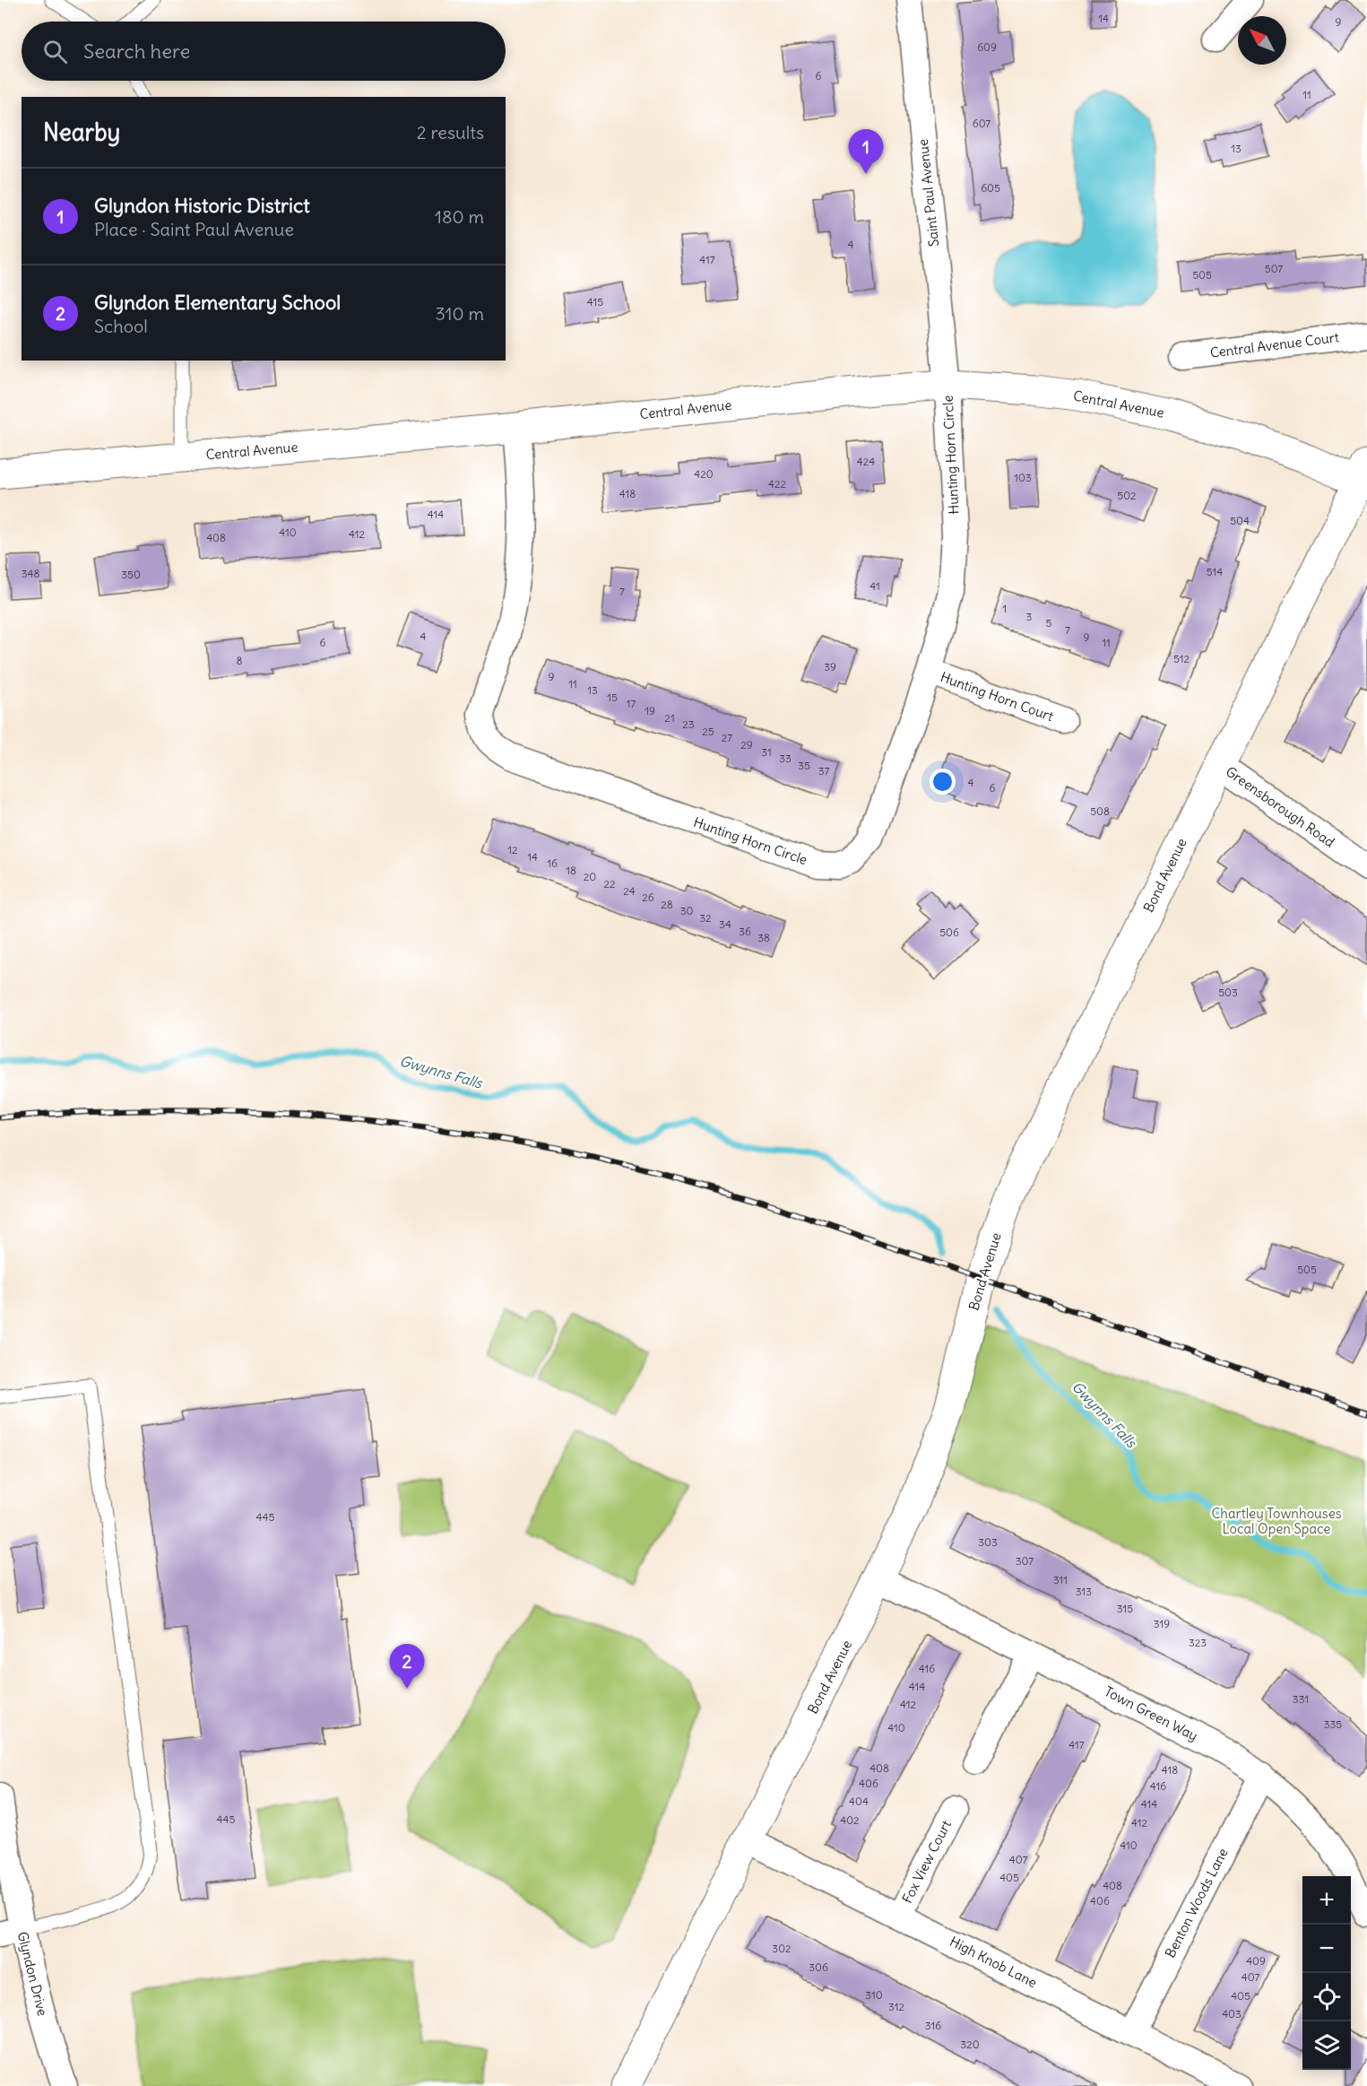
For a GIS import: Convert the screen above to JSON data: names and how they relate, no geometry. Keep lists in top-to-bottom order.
{
  "streets": {
    "street": [
      "Saint Paul Avenue",
      "Central Avenue Court",
      "Central Avenue",
      "Hunting Horn Circle",
      "Hunting Horn Court",
      "Greensborough Road",
      "Bond Avenue",
      "Town Green Way",
      "Fox View Court",
      "Benton Woods Lane",
      "High Knob Lane",
      "Glyndon Drive"
    ]
  },
  "crossings": [
    ["Saint Paul Avenue", "Central Avenue"],
    ["Saint Paul Avenue", "Hunting Horn Circle"],
    ["Central Avenue", "Hunting Horn Circle"],
    ["Central Avenue", "Bond Avenue"],
    ["Hunting Horn Circle", "Hunting Horn Court"],
    ["Greensborough Road", "Bond Avenue"],
    ["Bond Avenue", "Town Green Way"],
    ["Bond Avenue", "High Knob Lane"],
    ["Town Green Way", "Benton Woods Lane"],
    ["Fox View Court", "High Knob Lane"],
    ["Benton Woods Lane", "High Knob Lane"]
  ],
  "water": ["Gwynns Falls"],
  "parks": ["Chartley Townhouses Local Open Space"],
  "house_numbers": [
    "14",
    "9",
    "609",
    "6",
    "11",
    "607",
    "13",
    "605",
    "4",
    "417",
    "507",
    "505",
    "415",
    "424",
    "420",
    "103",
    "422",
    "418",
    "502",
    "414",
    "504",
    "410",
    "412",
    "408",
    "514",
    "348",
    "350",
    "41",
    "7",
    "1",
    "3",
    "5",
    "7",
    "4",
    "9",
    "6",
    "11",
    "512",
    "8",
    "39",
    "9",
    "11",
    "13",
    "15",
    "17",
    "19",
    "21",
    "23",
    "25",
    "27",
    "29",
    "31",
    "33",
    "35",
    "37",
    "4",
    "6",
    "508",
    "12",
    "14",
    "16",
    "18",
    "20",
    "22",
    "24",
    "26",
    "28",
    "30",
    "32",
    "34",
    "36",
    "506",
    "38",
    "503",
    "505",
    "445",
    "303",
    "307",
    "311",
    "313",
    "315",
    "319",
    "323",
    "416",
    "414",
    "331",
    "412",
    "335",
    "410",
    "417",
    "408",
    "418",
    "406",
    "416",
    "404",
    "414",
    "445",
    "402",
    "412",
    "410",
    "407",
    "405",
    "408",
    "406",
    "302",
    "409",
    "306",
    "407",
    "310",
    "405",
    "312",
    "403",
    "316",
    "320"
  ],
  "north": "top left",
  "page": {
    "search": "Search here",
    "heading": ["Nearby", "2 results"],
    "pins": ["1", "2"],
    "list": [
      {
        "mark": "1",
        "name": "Glyndon Historic District",
        "note": "Place · Saint Paul Avenue",
        "value": "180 m"
      },
      {
        "mark": "2",
        "name": "Glyndon Elementary School",
        "note": "School",
        "value": "310 m"
      }
    ],
    "map_buttons": ["+", "−"]
  }
}
